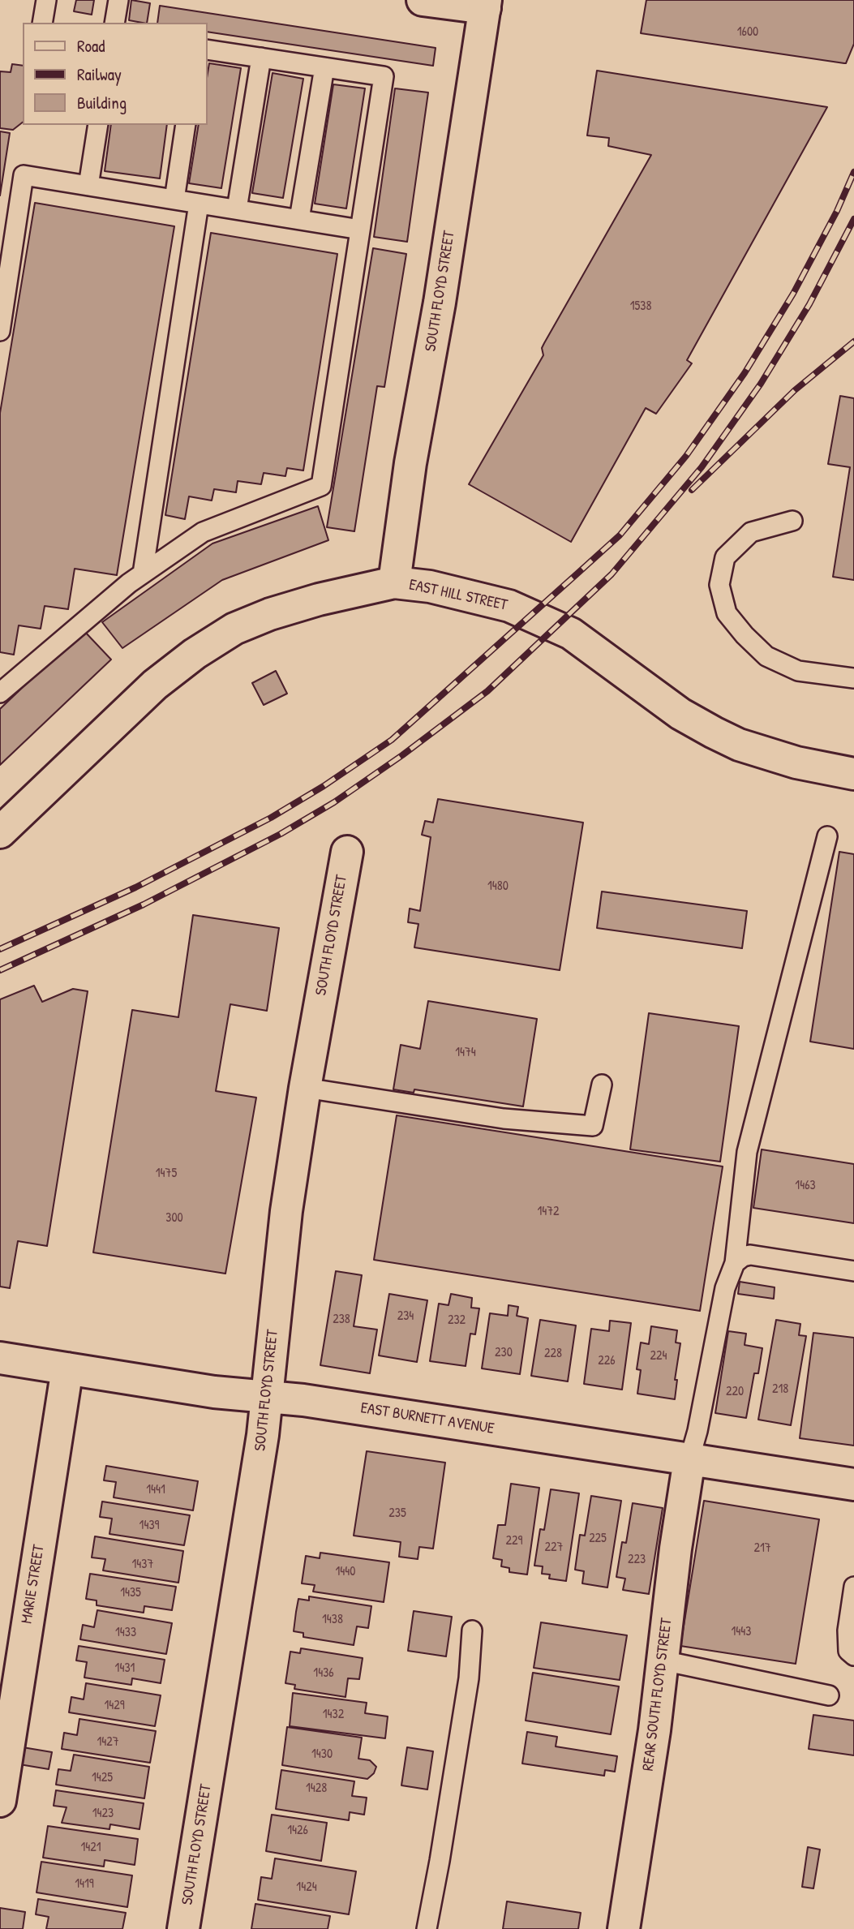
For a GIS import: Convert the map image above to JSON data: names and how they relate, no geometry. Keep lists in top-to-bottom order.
{
  "streets": {
    "street": [
      "SOUTH FLOYD STREET",
      "EAST HILL STREET",
      "EAST BURNETT AVENUE",
      "MARIE STREET",
      "REAR SOUTH FLOYD STREET"
    ]
  },
  "crossings": [
    ["SOUTH FLOYD STREET", "EAST HILL STREET"],
    ["SOUTH FLOYD STREET", "EAST BURNETT AVENUE"],
    ["EAST BURNETT AVENUE", "MARIE STREET"],
    ["EAST BURNETT AVENUE", "REAR SOUTH FLOYD STREET"]
  ],
  "house_numbers": [
    "1600",
    "1538",
    "1480",
    "1474",
    "1475",
    "1463",
    "1472",
    "300",
    "234",
    "238",
    "232",
    "230",
    "228",
    "224",
    "226",
    "218",
    "220",
    "1441",
    "235",
    "1439",
    "225",
    "229",
    "227",
    "217",
    "223",
    "1437",
    "1440",
    "1435",
    "1438",
    "1443",
    "1433",
    "1431",
    "1436",
    "1429",
    "1432",
    "1427",
    "1430",
    "1425",
    "1428",
    "1423",
    "1426",
    "1421",
    "1419",
    "1424"
  ],
  "legend": ["Road", "Railway", "Building"]
}
